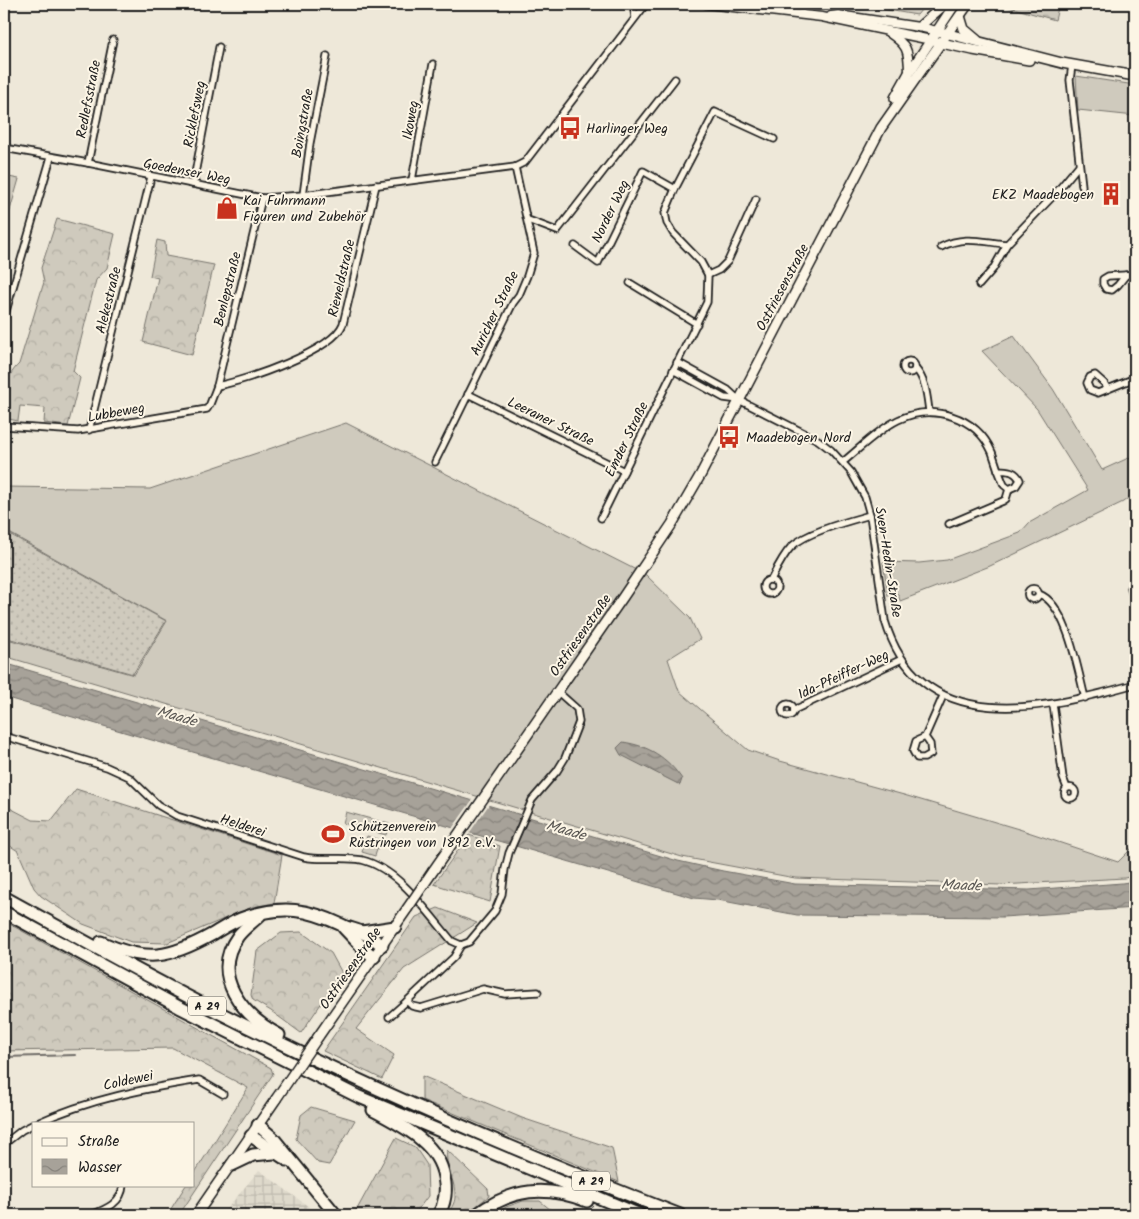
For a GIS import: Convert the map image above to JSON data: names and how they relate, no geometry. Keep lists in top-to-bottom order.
{
  "streets": {
    "highway": ["A 29"],
    "main road": ["Ostfriesenstraße"],
    "street": [
      "Redlefsstraße",
      "Ricklefsweg",
      "Ikoweg",
      "Boingstraße",
      "Goedenser Weg",
      "Norder Weg",
      "Rieneldstraße",
      "Benlepstraße",
      "Alekestraße",
      "Auricher Straße",
      "Lubbeweg",
      "Leeraner Straße",
      "Emder Straße",
      "Sven-Hedin-Straße",
      "Ida-Pfeiffer-Weg",
      "Helderei",
      "Coldewei"
    ]
  },
  "crossings": [
    ["Redlefsstraße", "Goedenser Weg"],
    ["Ricklefsweg", "Goedenser Weg"],
    ["Ikoweg", "Goedenser Weg"],
    ["Boingstraße", "Goedenser Weg"],
    ["Goedenser Weg", "Rieneldstraße"],
    ["Goedenser Weg", "Benlepstraße"],
    ["Goedenser Weg", "Alekestraße"],
    ["Goedenser Weg", "Auricher Straße"],
    ["Rieneldstraße", "Benlepstraße"],
    ["Rieneldstraße", "Lubbeweg"],
    ["Ostfriesenstraße", "Sven-Hedin-Straße"],
    ["Benlepstraße", "Lubbeweg"],
    ["Alekestraße", "Lubbeweg"],
    ["Auricher Straße", "Leeraner Straße"],
    ["Leeraner Straße", "Emder Straße"],
    ["Sven-Hedin-Straße", "Ida-Pfeiffer-Weg"]
  ],
  "water": ["Maade"],
  "places": {
    "bus stop": ["Harlinger Weg", "Maadebogen Nord"],
    "building": ["EKZ Maadebogen"],
    "shop": ["Kai Fuhrmann Figuren und Zubehör"],
    "sports": ["Schützenverein Rüstringen von 1892 e.V."]
  },
  "legend": ["Straße", "Wasser"]
}
